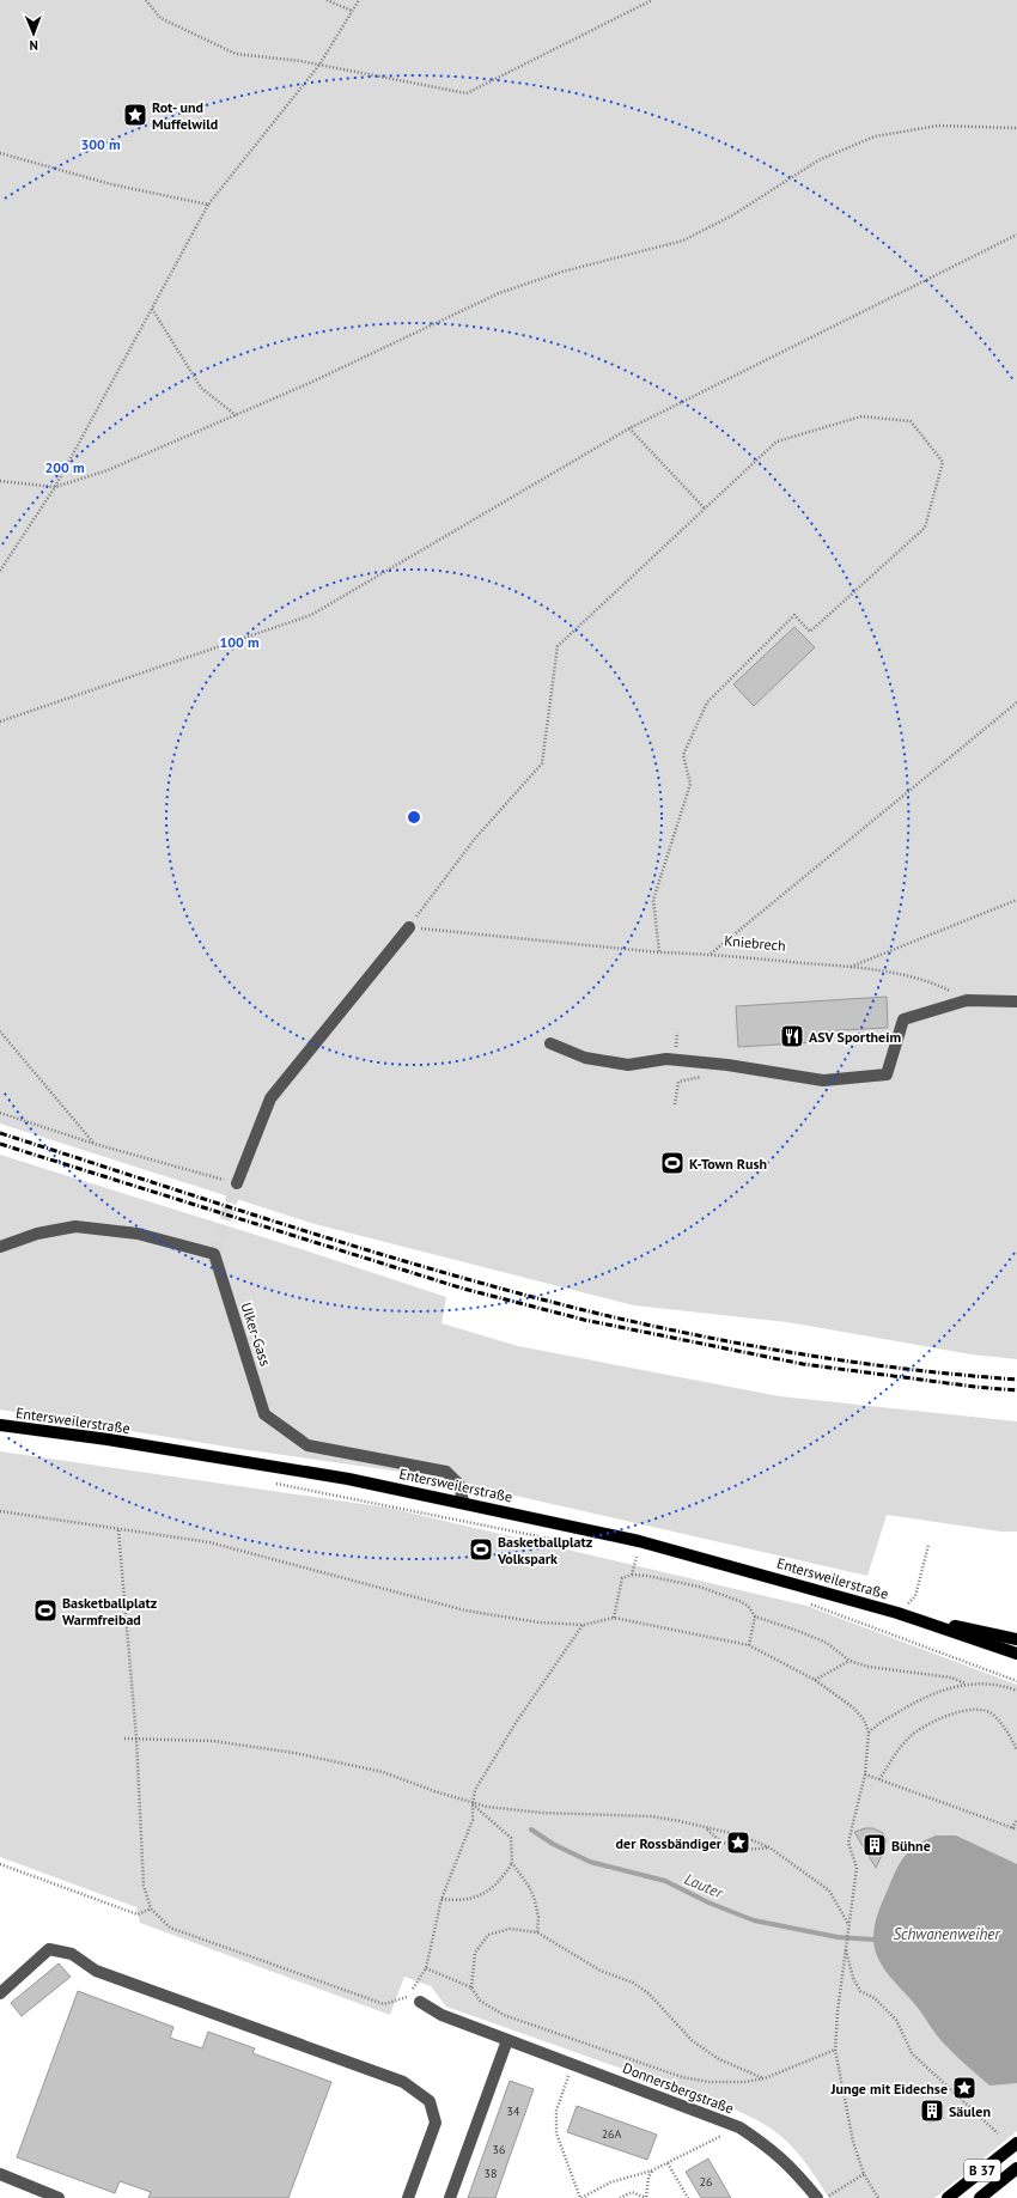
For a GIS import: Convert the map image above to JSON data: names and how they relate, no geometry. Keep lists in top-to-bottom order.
{
  "streets": {
    "main road": ["Entersweilerstraße", "B 37"],
    "street": ["Ulker-Gass", "Donnersbergstraße"],
    "path": ["Kniebrech"]
  },
  "crossings": [
    ["Ulker-Gass", "Entersweilerstraße"]
  ],
  "water": ["Lauter", "Schwanenweiher"],
  "places": {
    "place": ["Rot- und Muffelwild", "der Rossbändiger", "Junge mit Eidechse"],
    "restaurant": ["ASV Sportheim"],
    "sports": ["K-Town Rush", "Basketballplatz Volkspark", "Basketballplatz Warmfreibad"],
    "building": ["Bühne", "Säulen"]
  },
  "house_numbers": [
    "34",
    "26A",
    "36",
    "38",
    "26"
  ],
  "north": "bottom",
  "rings": ["300 m", "200 m", "100 m"]
}
